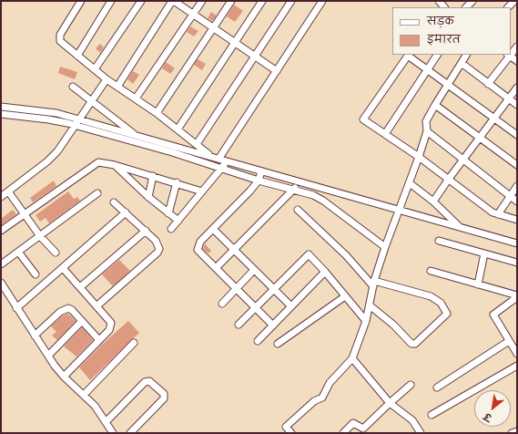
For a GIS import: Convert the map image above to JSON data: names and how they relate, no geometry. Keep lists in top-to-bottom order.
{
  "legend": ["सड़क", "इमारत"],
  "north": "bottom left"
}
